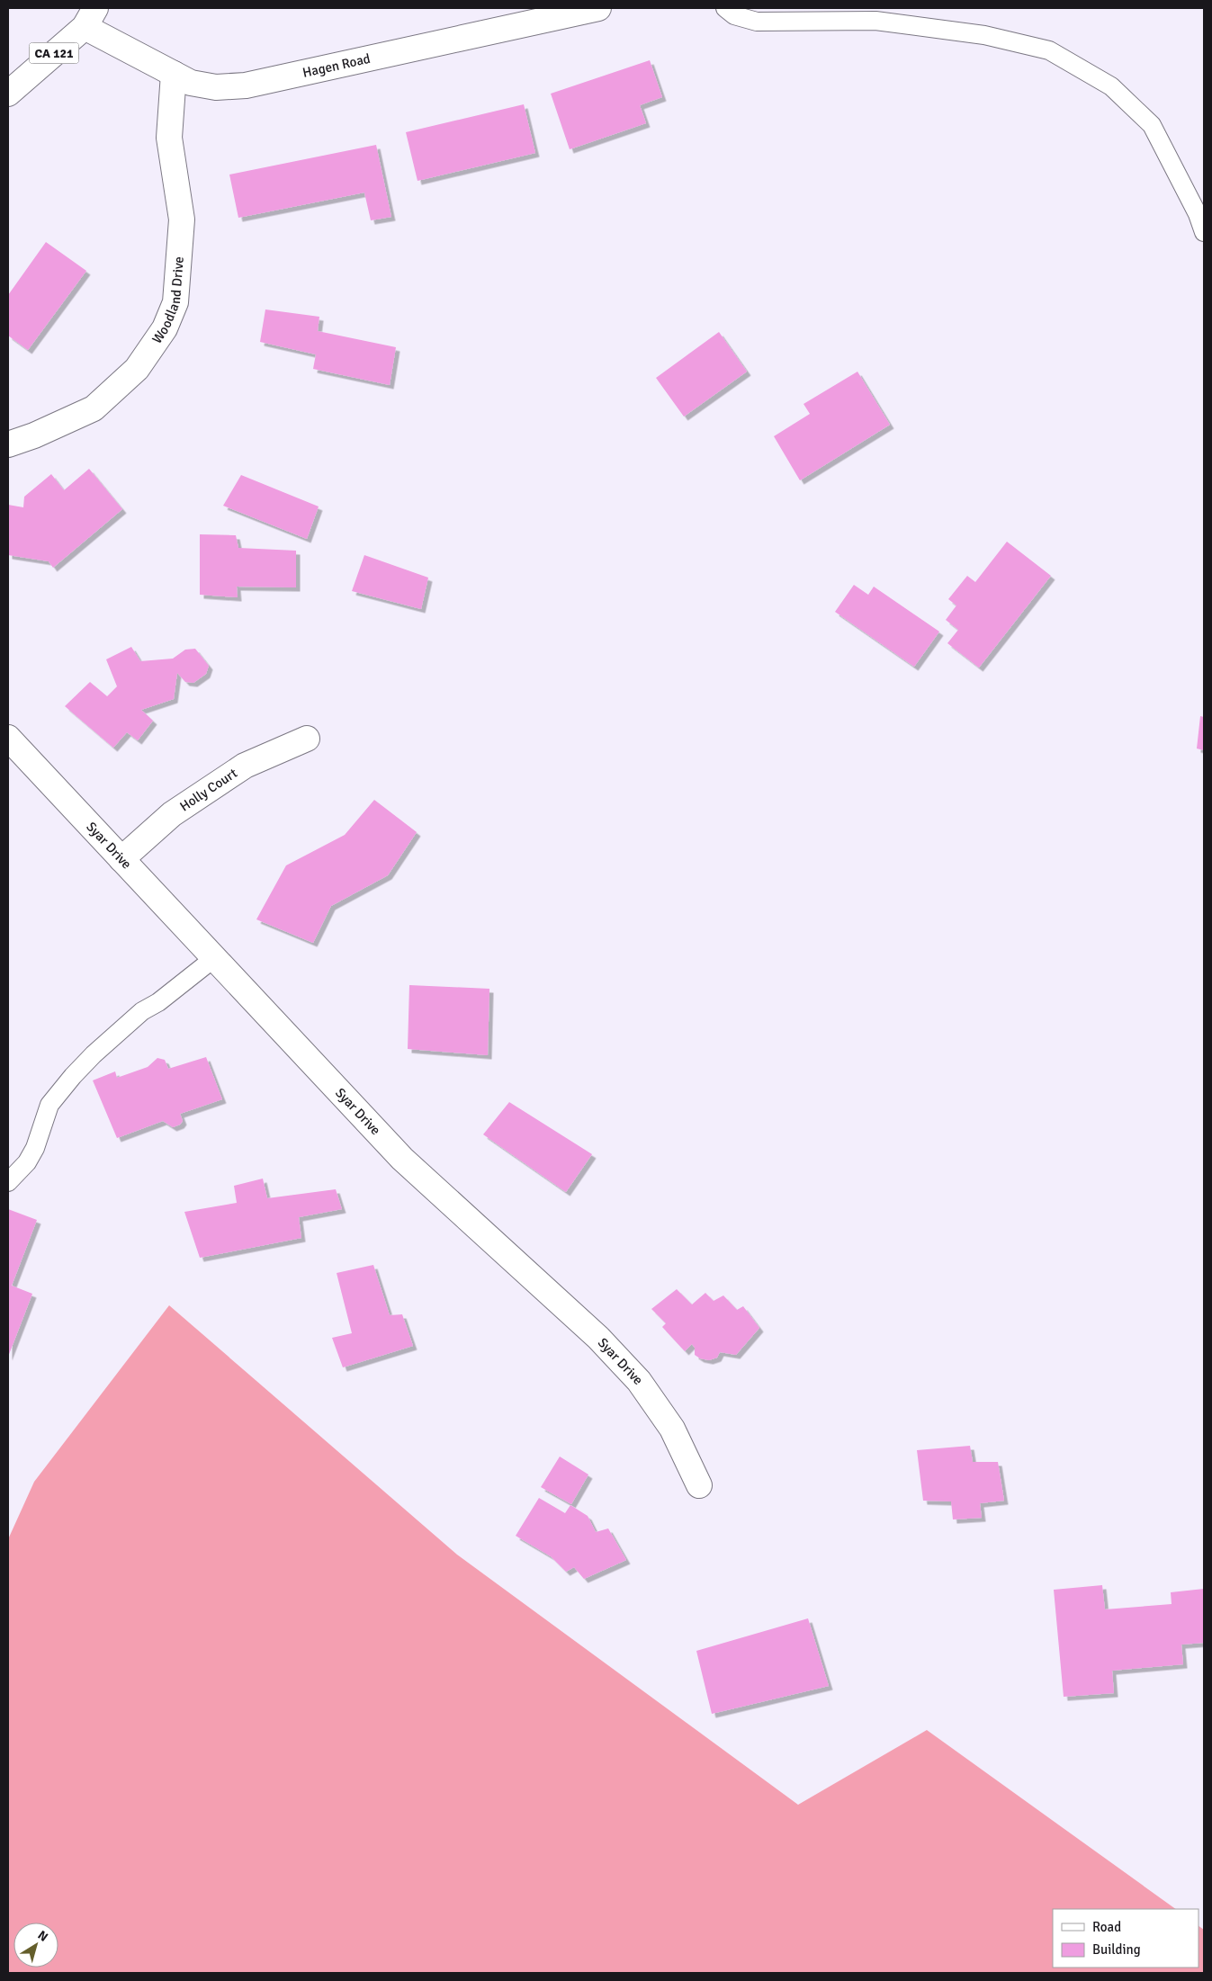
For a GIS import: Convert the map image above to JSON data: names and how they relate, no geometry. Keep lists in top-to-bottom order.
{
  "streets": {
    "street": [
      "CA 121",
      "Hagen Road",
      "Woodland Drive",
      "Holly Court",
      "Syar Drive"
    ]
  },
  "crossings": [
    ["CA 121", "Hagen Road"],
    ["Hagen Road", "Woodland Drive"],
    ["Holly Court", "Syar Drive"]
  ],
  "legend": ["Road", "Building"],
  "north": "top right"
}
